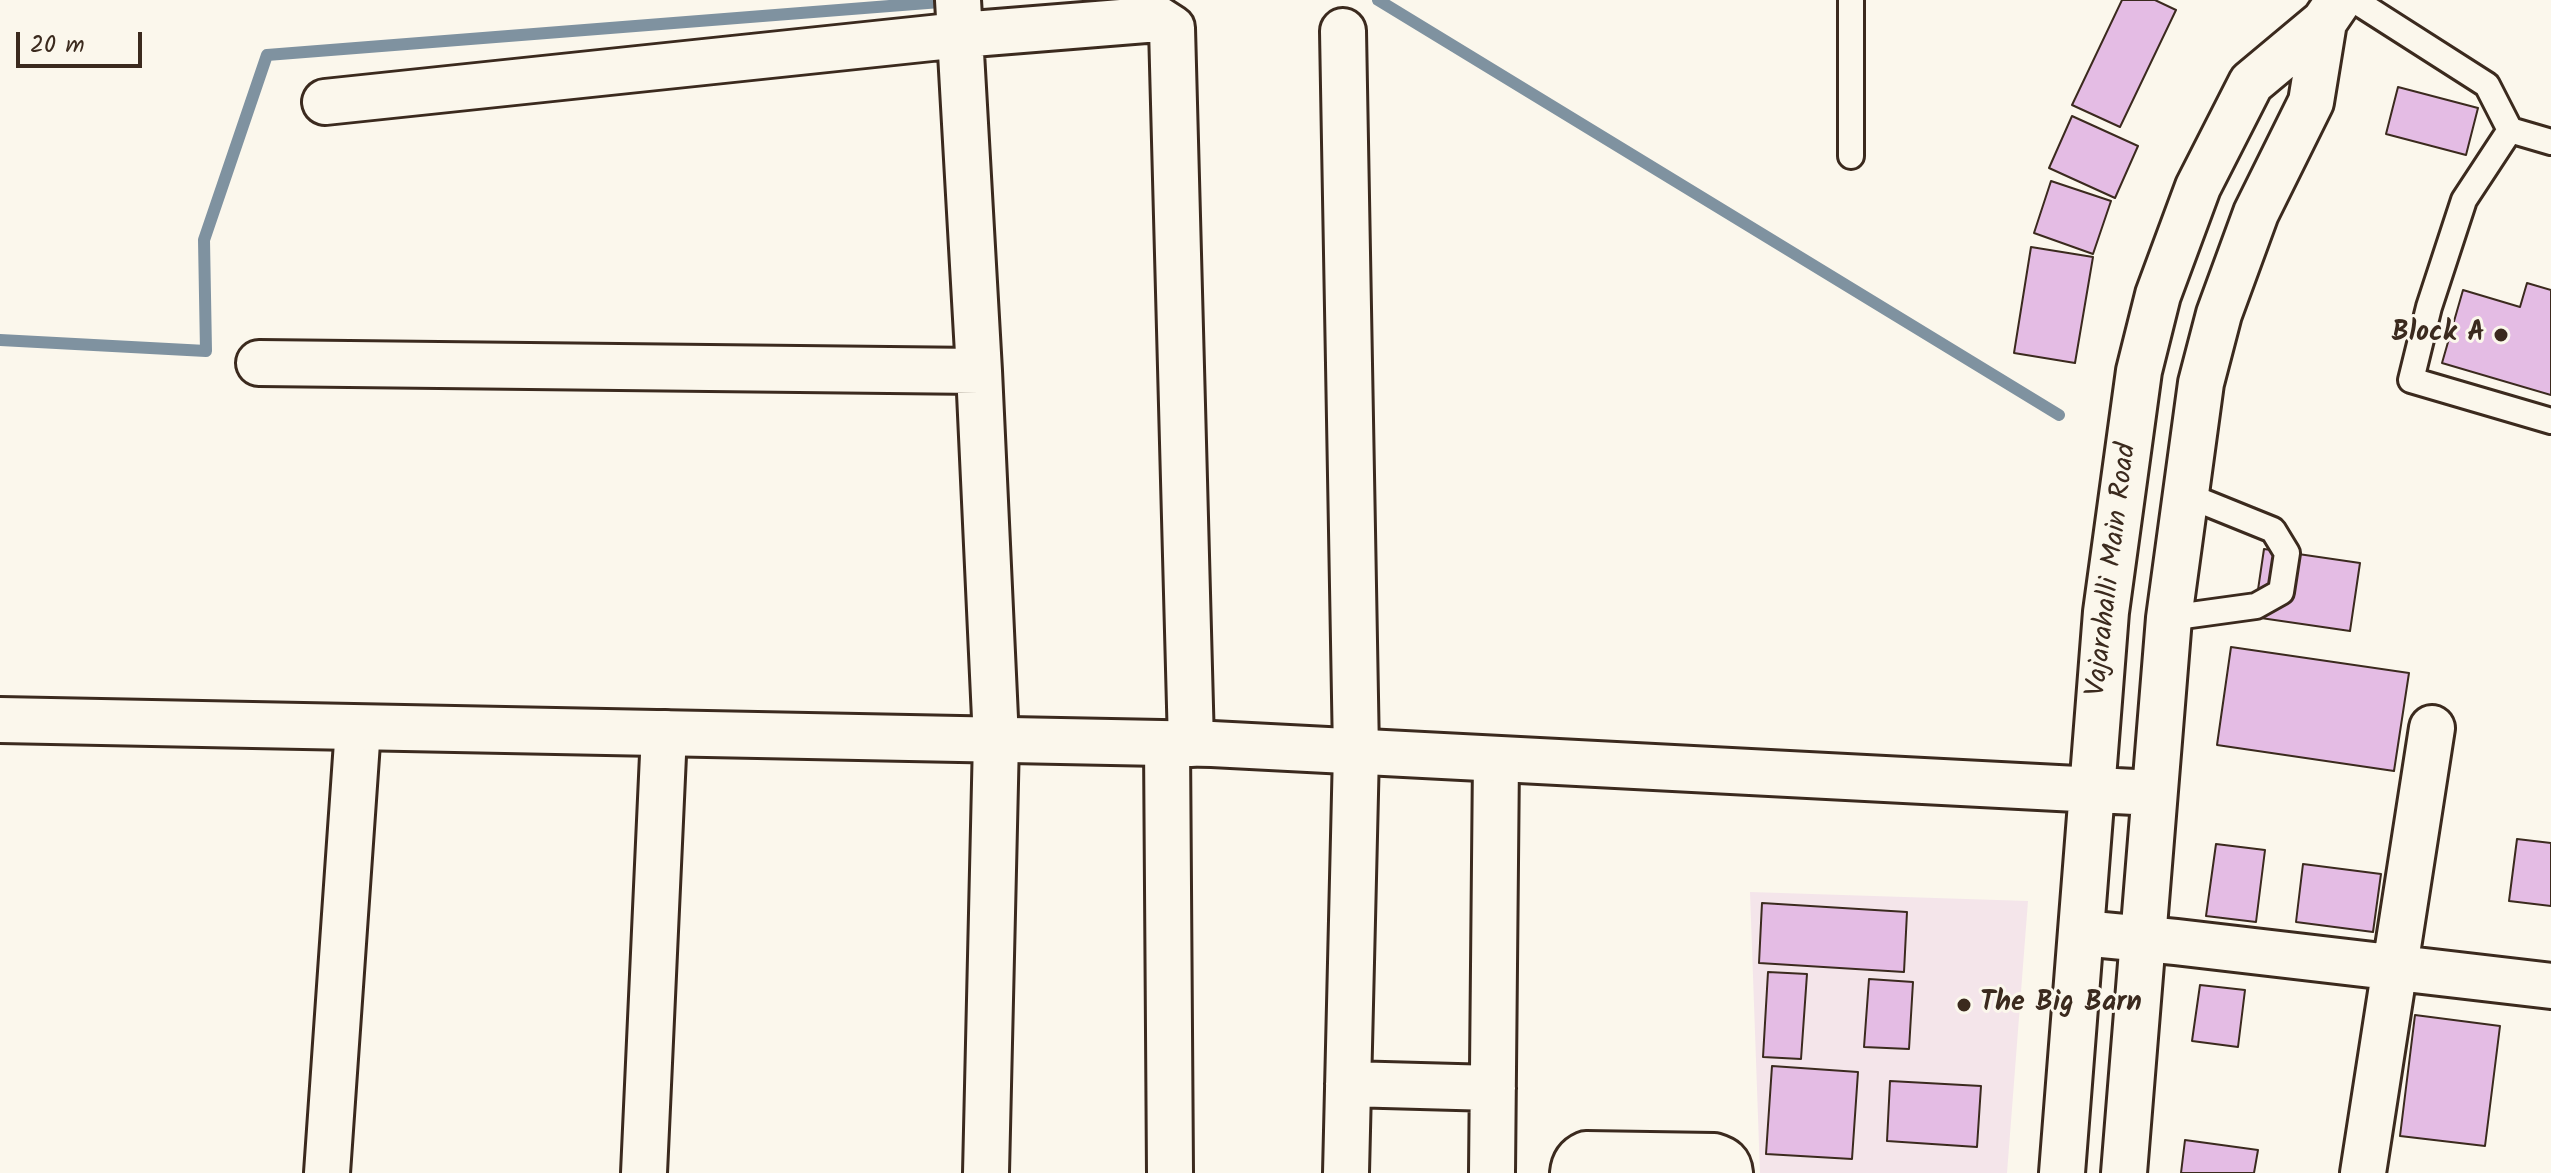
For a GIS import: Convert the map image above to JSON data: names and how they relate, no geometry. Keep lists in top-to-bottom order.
{
  "streets": {
    "street": ["Vajarahalli Main Road"]
  },
  "places": ["Block A", "The Big Barn"],
  "scale_bar": "20 m"
}
